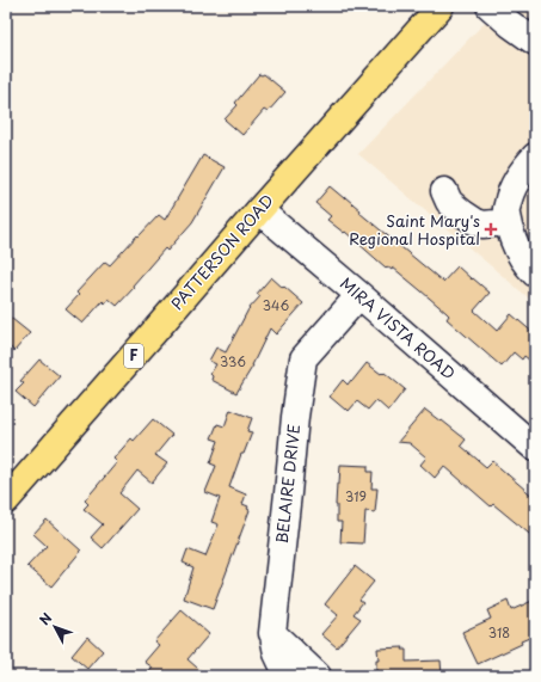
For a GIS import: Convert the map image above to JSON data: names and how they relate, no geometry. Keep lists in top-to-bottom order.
{
  "streets": {
    "main road": ["PATTERSON ROAD", "F"],
    "street": ["MIRA VISTA ROAD", "BELAIRE DRIVE"]
  },
  "crossings": [
    ["PATTERSON ROAD", "MIRA VISTA ROAD"],
    ["MIRA VISTA ROAD", "BELAIRE DRIVE"]
  ],
  "places": {
    "health": ["Saint Mary's Regional Hospital"]
  },
  "house_numbers": [
    "346",
    "336",
    "319",
    "318"
  ],
  "north": "top left"
}
